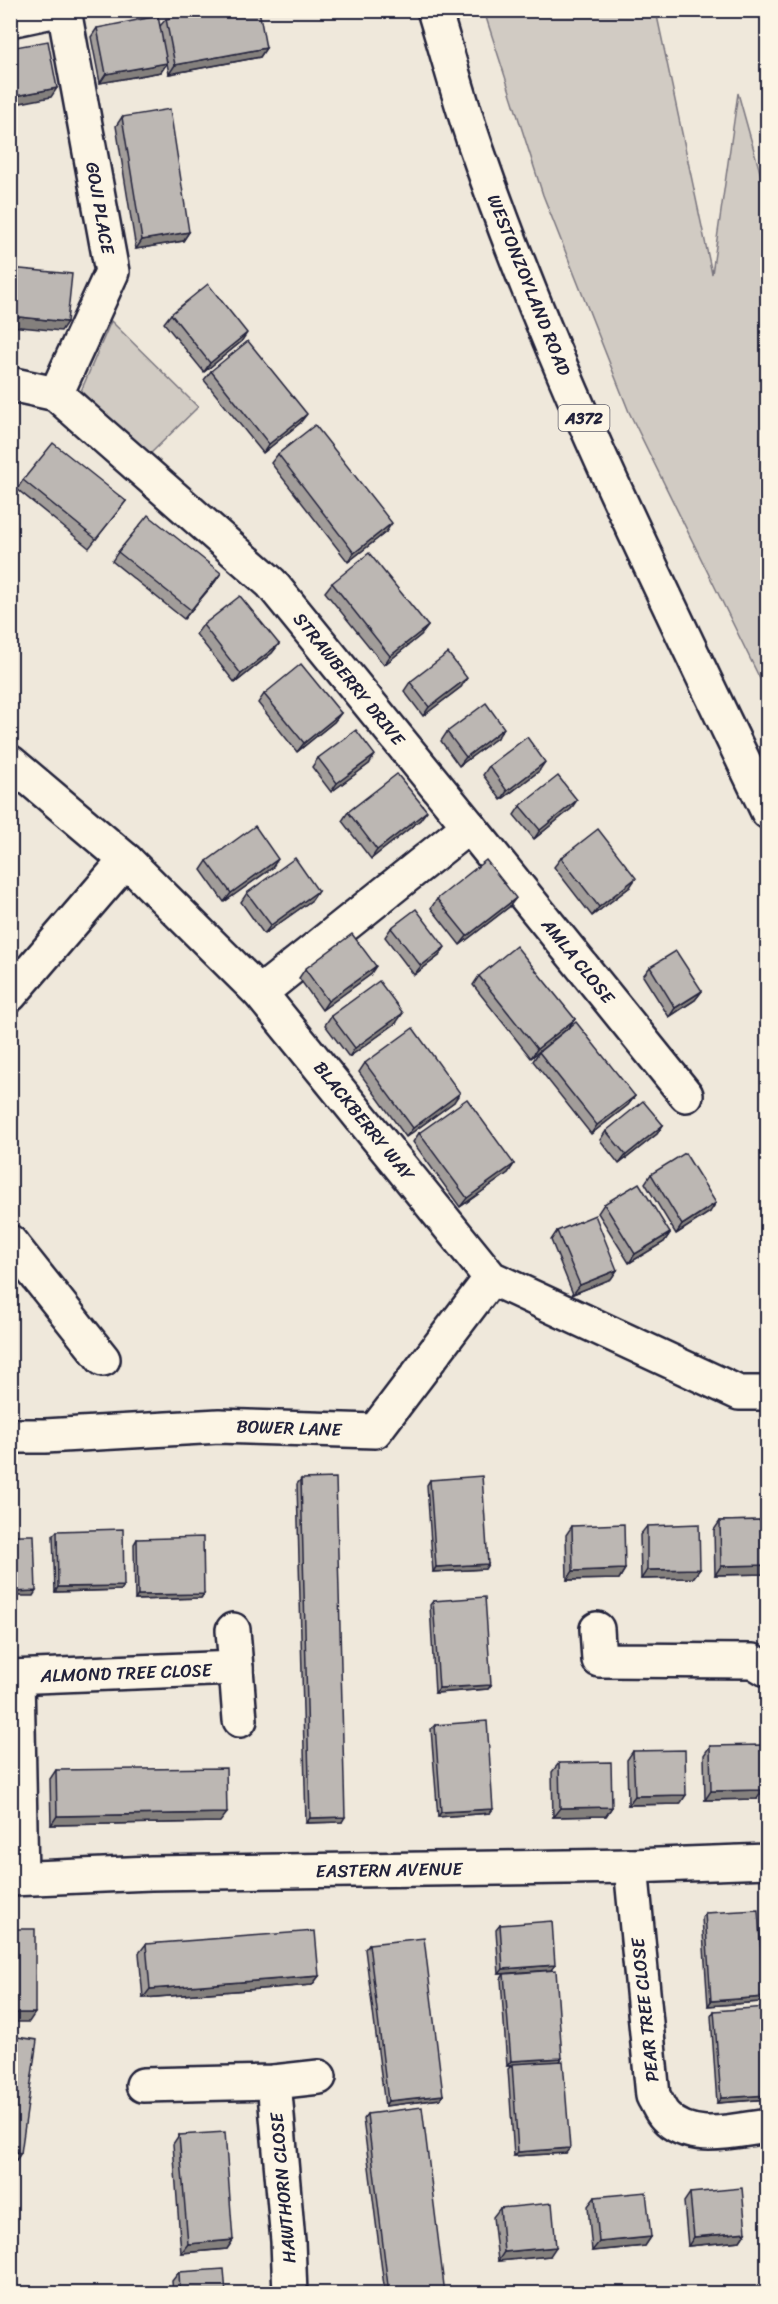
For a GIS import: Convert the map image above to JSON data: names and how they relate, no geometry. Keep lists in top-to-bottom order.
{
  "streets": {
    "street": [
      "GOJI PLACE",
      "WESTONZOYLAND ROAD",
      "A372",
      "STRAWBERRY DRIVE",
      "AMLA CLOSE",
      "BLACKBERRY WAY",
      "BOWER LANE",
      "ALMOND TREE CLOSE",
      "EASTERN AVENUE",
      "PEAR TREE CLOSE",
      "HAWTHORN CLOSE"
    ]
  },
  "crossings": [
    ["GOJI PLACE", "STRAWBERRY DRIVE"],
    ["STRAWBERRY DRIVE", "AMLA CLOSE"],
    ["BLACKBERRY WAY", "BOWER LANE"],
    ["ALMOND TREE CLOSE", "EASTERN AVENUE"],
    ["EASTERN AVENUE", "PEAR TREE CLOSE"]
  ]
}
